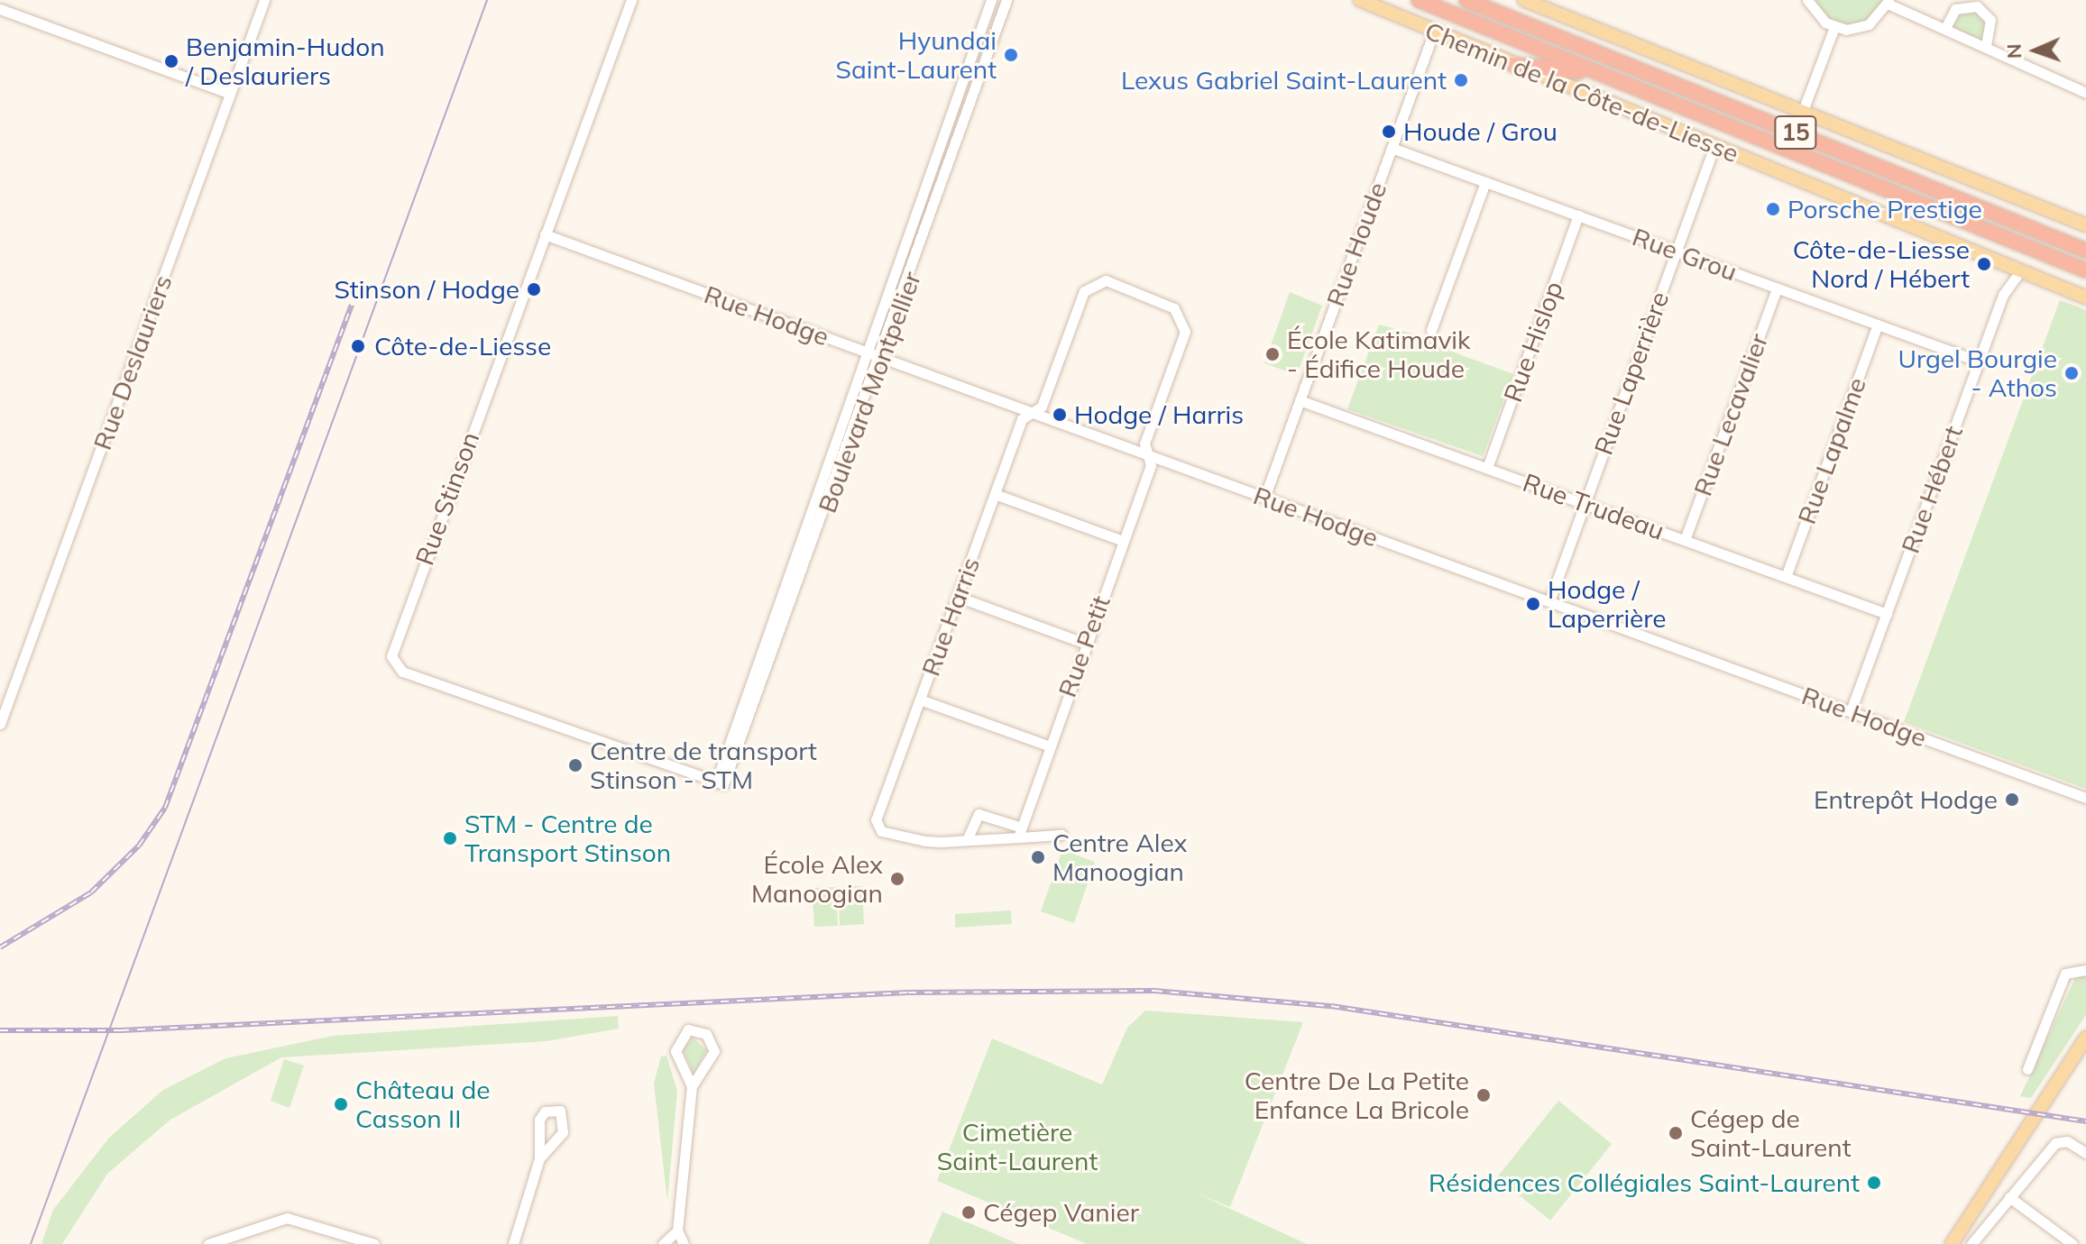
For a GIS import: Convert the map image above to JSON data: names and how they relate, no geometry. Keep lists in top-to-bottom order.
{
  "streets": {
    "highway": ["15"],
    "main road": ["Chemin de la Côte-de-Liesse"],
    "street": [
      "Rue Houde",
      "Rue Grou",
      "Rue Hodge",
      "Rue Hislop",
      "Rue Deslauriers",
      "Rue Laperrière",
      "Boulevard Montpellier",
      "Rue Lecavalier",
      "Rue Lapalme",
      "Rue Hébert",
      "Rue Stinson",
      "Rue Trudeau",
      "Rue Harris",
      "Rue Petit"
    ]
  },
  "crossings": [
    ["Chemin de la Côte-de-Liesse", "Rue Houde"],
    ["Chemin de la Côte-de-Liesse", "Rue Laperrière"],
    ["Chemin de la Côte-de-Liesse", "Rue Hébert"],
    ["Rue Houde", "Rue Grou"],
    ["Rue Houde", "Rue Hodge"],
    ["Rue Houde", "Rue Trudeau"],
    ["Rue Grou", "Rue Hislop"],
    ["Rue Grou", "Rue Laperrière"],
    ["Rue Grou", "Rue Lecavalier"],
    ["Rue Grou", "Rue Lapalme"],
    ["Rue Grou", "Rue Hébert"],
    ["Rue Hodge", "Rue Laperrière"],
    ["Rue Hodge", "Boulevard Montpellier"],
    ["Rue Hodge", "Rue Hébert"],
    ["Rue Hodge", "Rue Stinson"],
    ["Rue Hodge", "Rue Harris"],
    ["Rue Hodge", "Rue Petit"],
    ["Rue Hislop", "Rue Trudeau"],
    ["Rue Laperrière", "Rue Trudeau"],
    ["Boulevard Montpellier", "Rue Stinson"],
    ["Rue Lecavalier", "Rue Trudeau"],
    ["Rue Lapalme", "Rue Trudeau"],
    ["Rue Hébert", "Rue Trudeau"],
    ["Rue Harris", "Rue Petit"]
  ],
  "parks": ["Cimetière Saint-Laurent"],
  "places": [
    "Hyundai Saint-Laurent",
    "Benjamin-Hudon / Deslauriers",
    "Lexus Gabriel Saint-Laurent",
    "Houde / Grou",
    "Porsche Prestige",
    "Côte-de-Liesse Nord / Hébert",
    "Stinson / Hodge",
    "Côte-de-Liesse",
    "École Katimavik - Édifice Houde",
    "Urgel Bourgie - Athos",
    "Hodge / Harris",
    "Hodge / Laperrière",
    "Centre de transport Stinson - STM",
    "Entrepôt Hodge",
    "STM - Centre de Transport Stinson",
    "Centre Alex Manoogian",
    "École Alex Manoogian",
    "Centre De La Petite Enfance La Bricole",
    "Château de Casson II",
    "Cégep de Saint-Laurent",
    "Résidences Collégiales Saint-Laurent",
    "Cégep Vanier"
  ],
  "north": "left"
}
